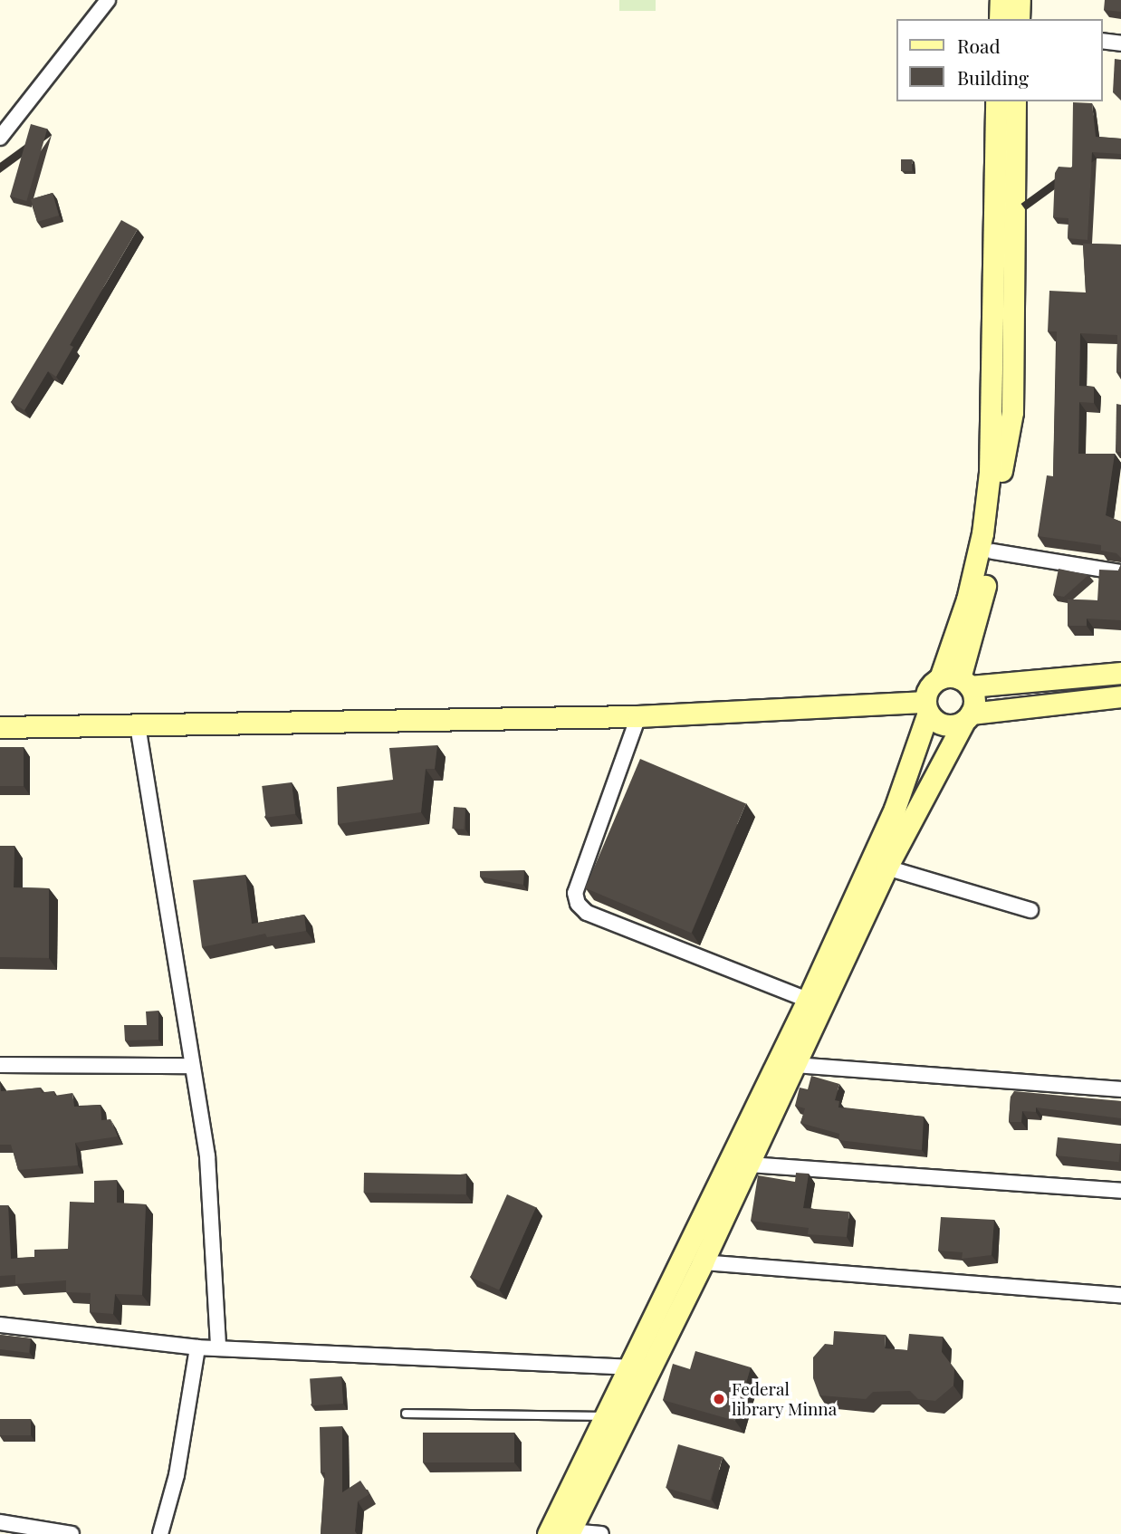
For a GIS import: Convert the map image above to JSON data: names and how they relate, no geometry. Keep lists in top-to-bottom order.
{
  "places": ["Federal library Minna"],
  "legend": ["Road", "Building"]
}
